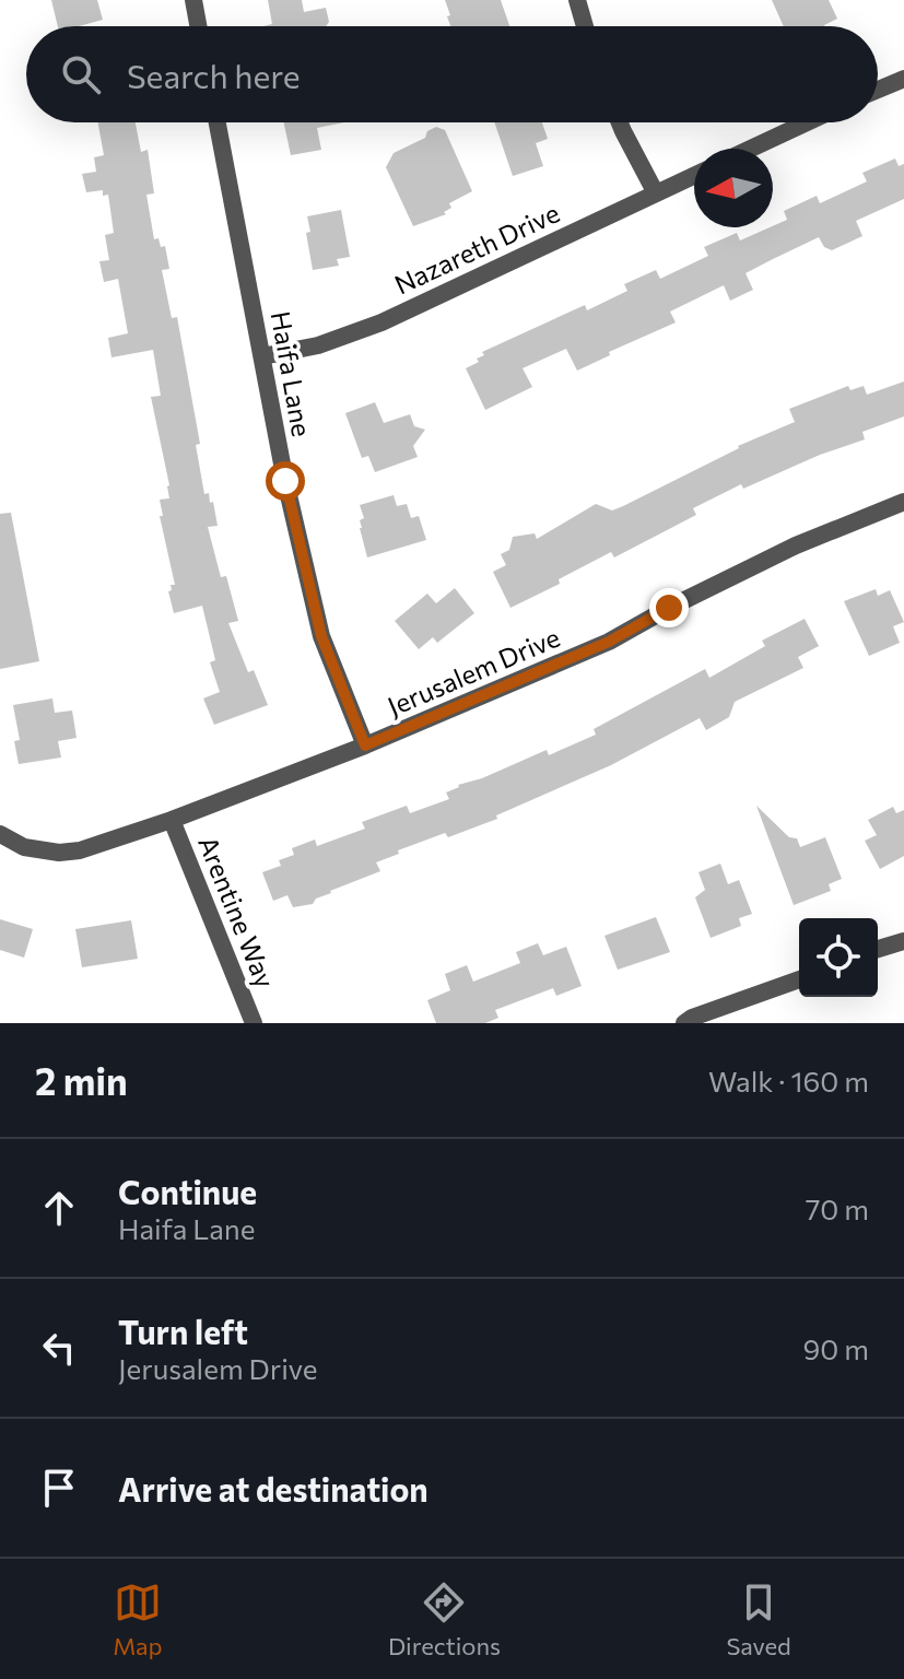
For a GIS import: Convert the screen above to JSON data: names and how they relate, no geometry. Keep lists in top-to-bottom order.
{
  "streets": {
    "street": [
      "Nazareth Drive",
      "Haifa Lane",
      "Jerusalem Drive",
      "Arentine Way"
    ]
  },
  "crossings": [
    ["Nazareth Drive", "Haifa Lane"],
    ["Haifa Lane", "Jerusalem Drive"],
    ["Jerusalem Drive", "Arentine Way"]
  ],
  "north": "left",
  "page": {
    "search": "Search here",
    "heading": ["2 min", "Walk · 160 m"],
    "list": [
      ["Continue", "Haifa Lane", "70 m"],
      ["Turn left", "Jerusalem Drive", "90 m"],
      "Arrive at destination"
    ],
    "nav": ["Map", "Directions", "Saved"]
  }
}
